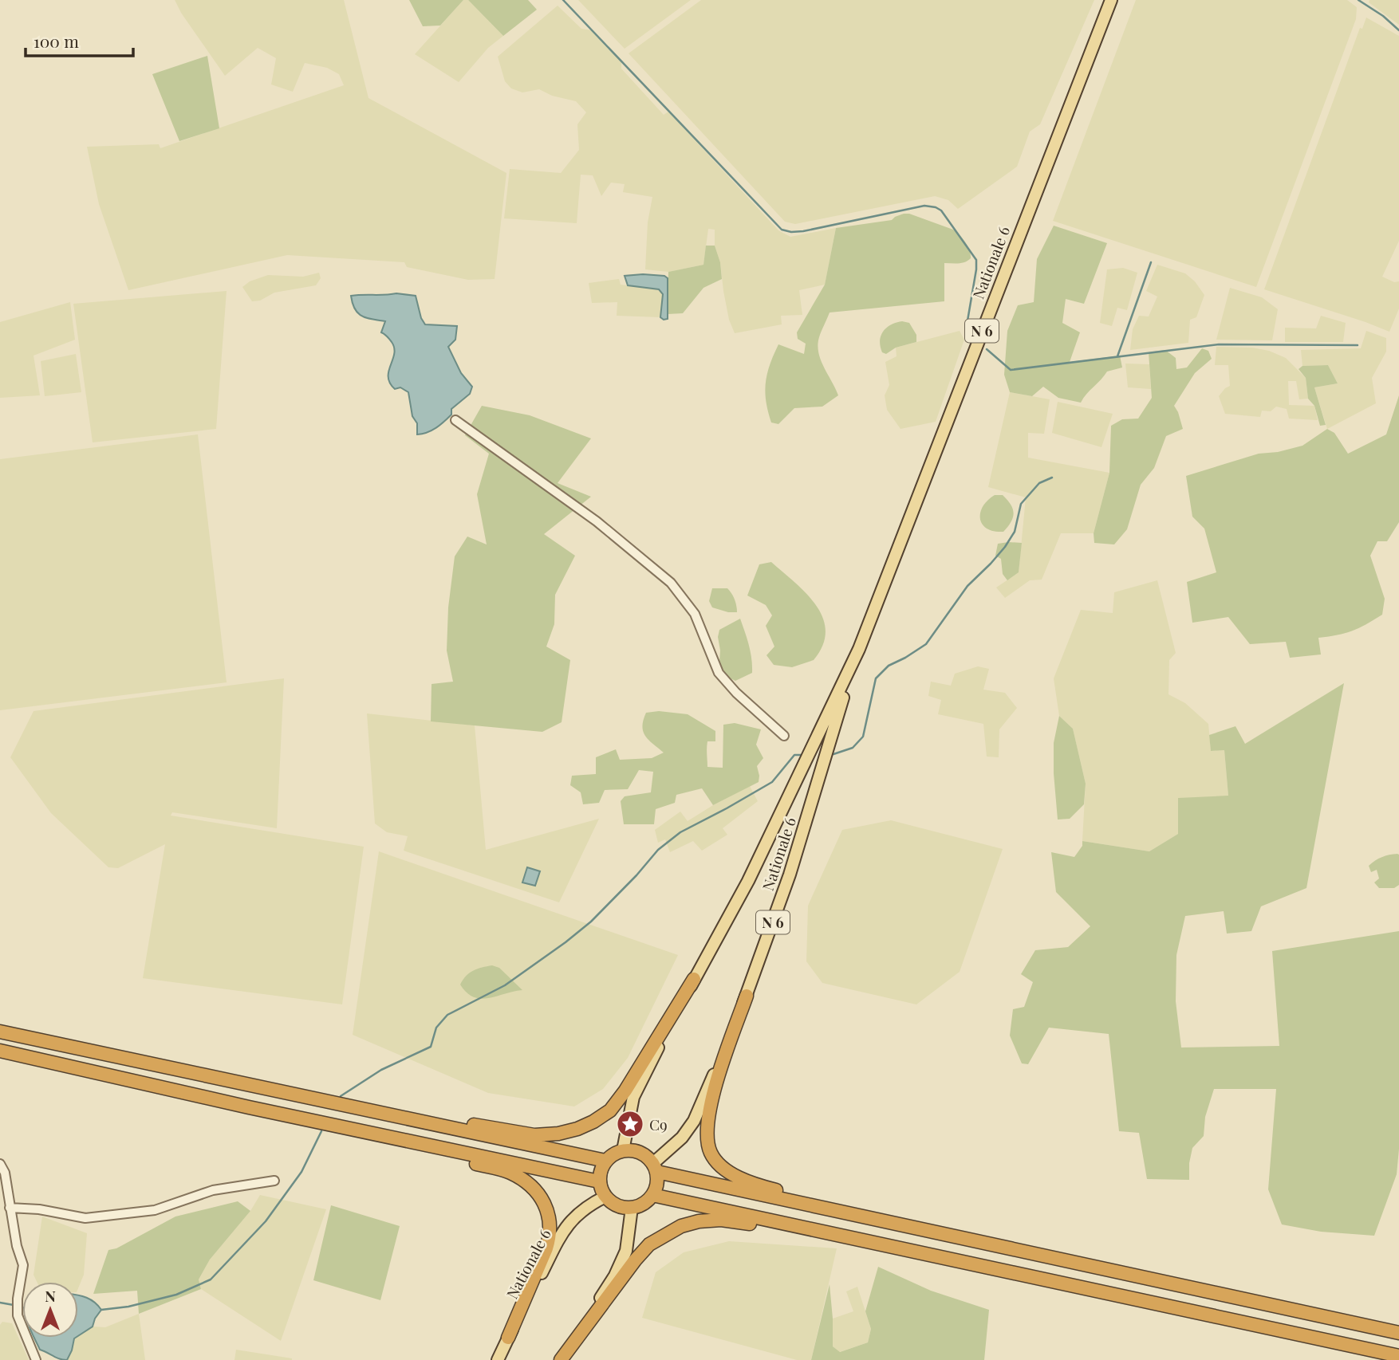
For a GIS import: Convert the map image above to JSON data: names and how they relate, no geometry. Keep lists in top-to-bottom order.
{
  "streets": {
    "main road": ["Nationale 6", "N 6"]
  },
  "places": {
    "place": ["C9"]
  },
  "scale_bar": "100 m",
  "north": "top"
}
